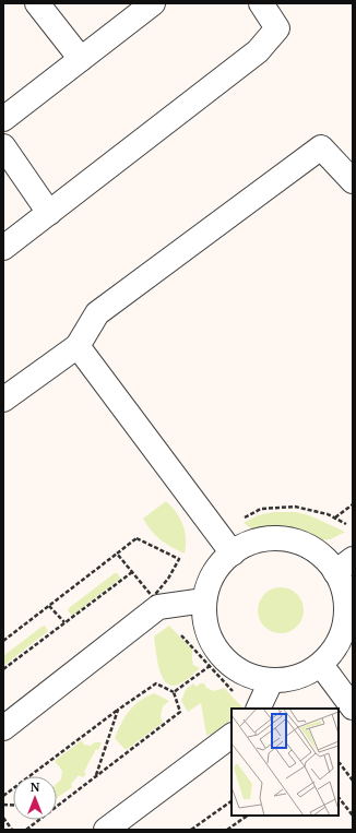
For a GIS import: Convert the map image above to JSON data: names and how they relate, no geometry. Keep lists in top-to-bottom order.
{
  "north": "top"
}
